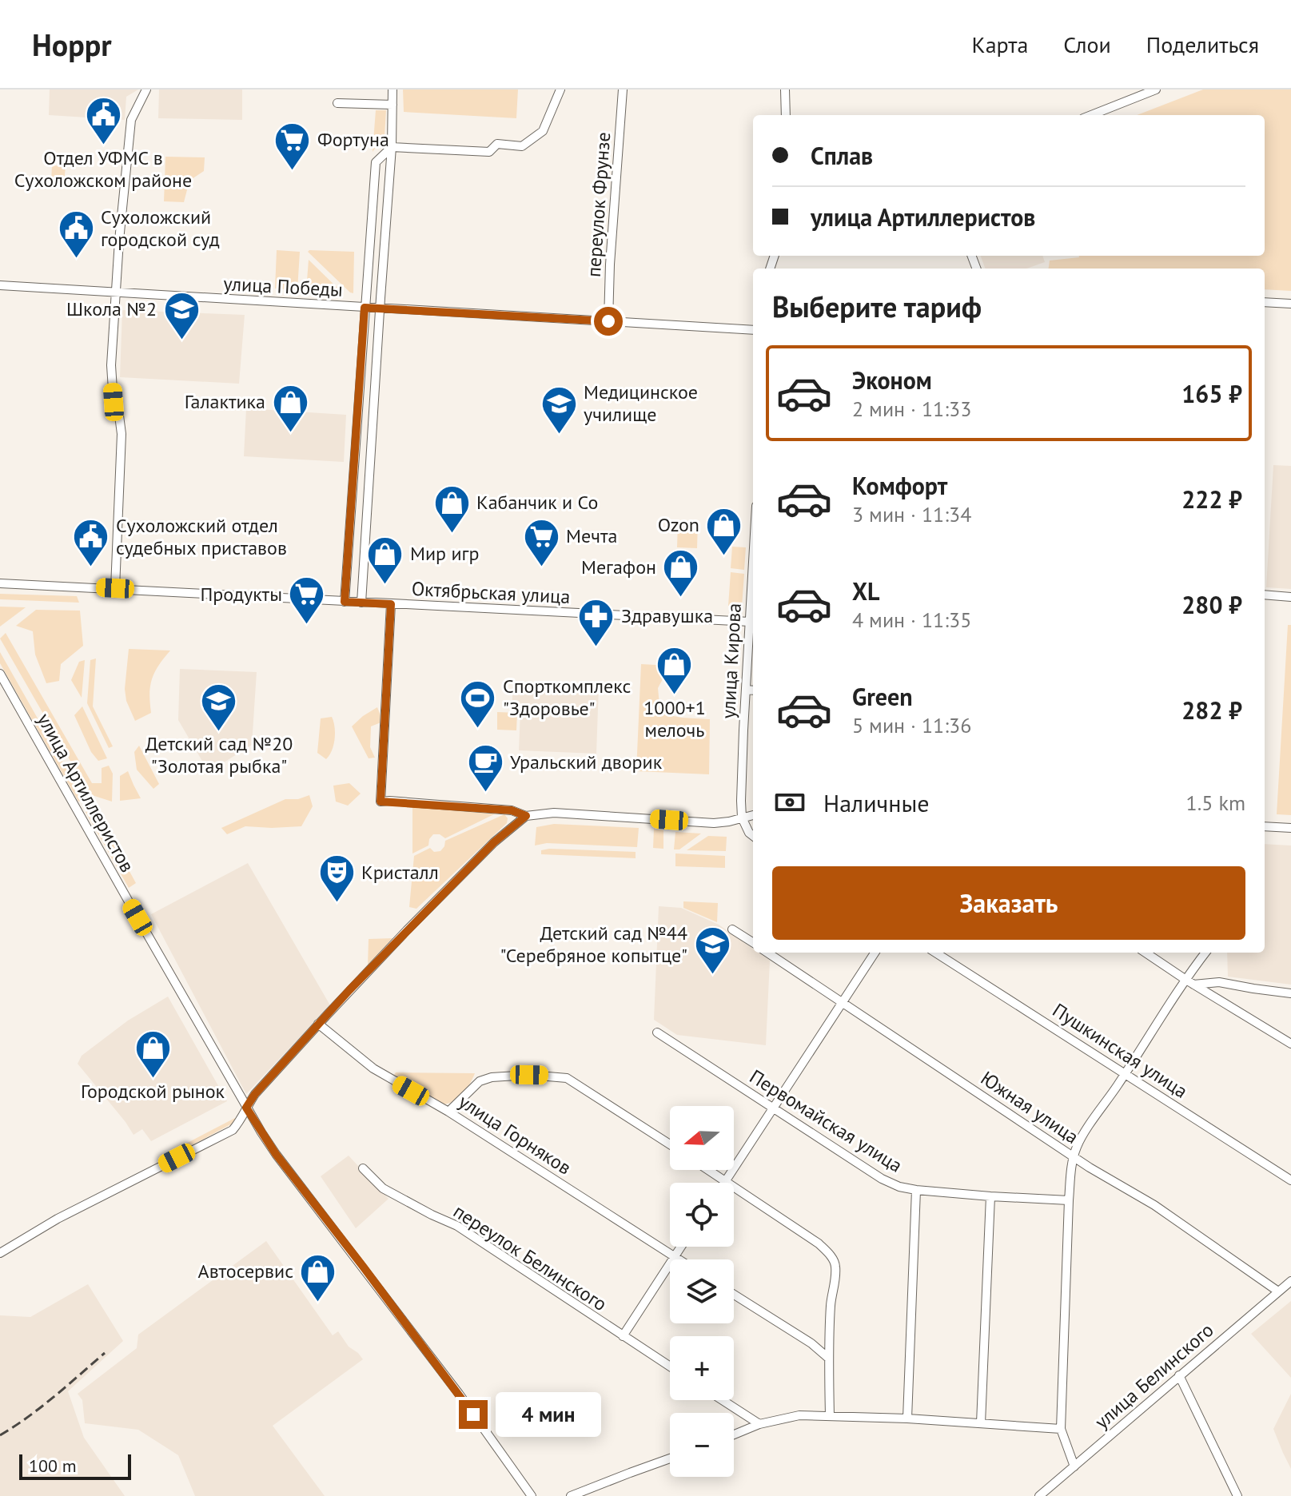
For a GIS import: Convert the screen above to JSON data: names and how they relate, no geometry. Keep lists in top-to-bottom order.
{
  "streets": {
    "street": [
      "переулок Фрунзе",
      "улица Победы",
      "Октябрьская улица",
      "улица Кирова",
      "улица Артиллеристов",
      "Пушкинская улица",
      "Южная улица",
      "Первомайская улица",
      "улица Горняков",
      "переулок Белинского",
      "улица Белинского"
    ]
  },
  "crossings": [
    ["переулок Фрунзе", "улица Победы"],
    ["Октябрьская улица", "улица Кирова"],
    ["Южная улица", "улица Белинского"]
  ],
  "places": {
    "public building": ["Отдел УФМС в Сухоложском районе", "Сухоложский городской суд", "Сухоложский отдел судебных приставов"],
    "supermarket": ["Фортуна", "Мечта", "Продукты"],
    "school or university": [
      "Школа №2",
      "Медицинское училище",
      "Детский сад №20 \"Золотая рыбка\"",
      "Детский сад №44 \"Серебряное копытце\""
    ],
    "shop": [
      "Галактика",
      "Кабанчик и Со",
      "Ozon",
      "Мир игр",
      "Мегафон",
      "1000+1 мелочь",
      "Городской рынок",
      "Автосервис"
    ],
    "pharmacy": ["Здравушка"],
    "sports": ["Спорткомплекс \"Здоровье\""],
    "cafe": ["Уральский дворик"],
    "theatre": ["Кристалл"]
  },
  "scale_bar": "100 m",
  "north": "left",
  "page": {
    "header": "Hoppr",
    "nav": ["Карта", "Слои", "Поделиться"],
    "banner": ["Сплав", "улица Артиллеристов"],
    "heading": "Выберите тариф",
    "list": [
      {
        "name": "Эконом",
        "note": "2 мин · 11:33",
        "value": "165 ₽"
      },
      {
        "name": "Комфорт",
        "note": "3 мин · 11:34",
        "value": "222 ₽"
      },
      {
        "name": "XL",
        "note": "4 мин · 11:35",
        "value": "280 ₽"
      },
      {
        "name": "Green",
        "note": "5 мин · 11:36",
        "value": "282 ₽"
      }
    ],
    "pay": ["Наличные", "1.5 km"],
    "buttons": "Заказать",
    "map_buttons": ["+", "−"],
    "bubble": "4 мин",
    "scale": "100 m"
  }
}
